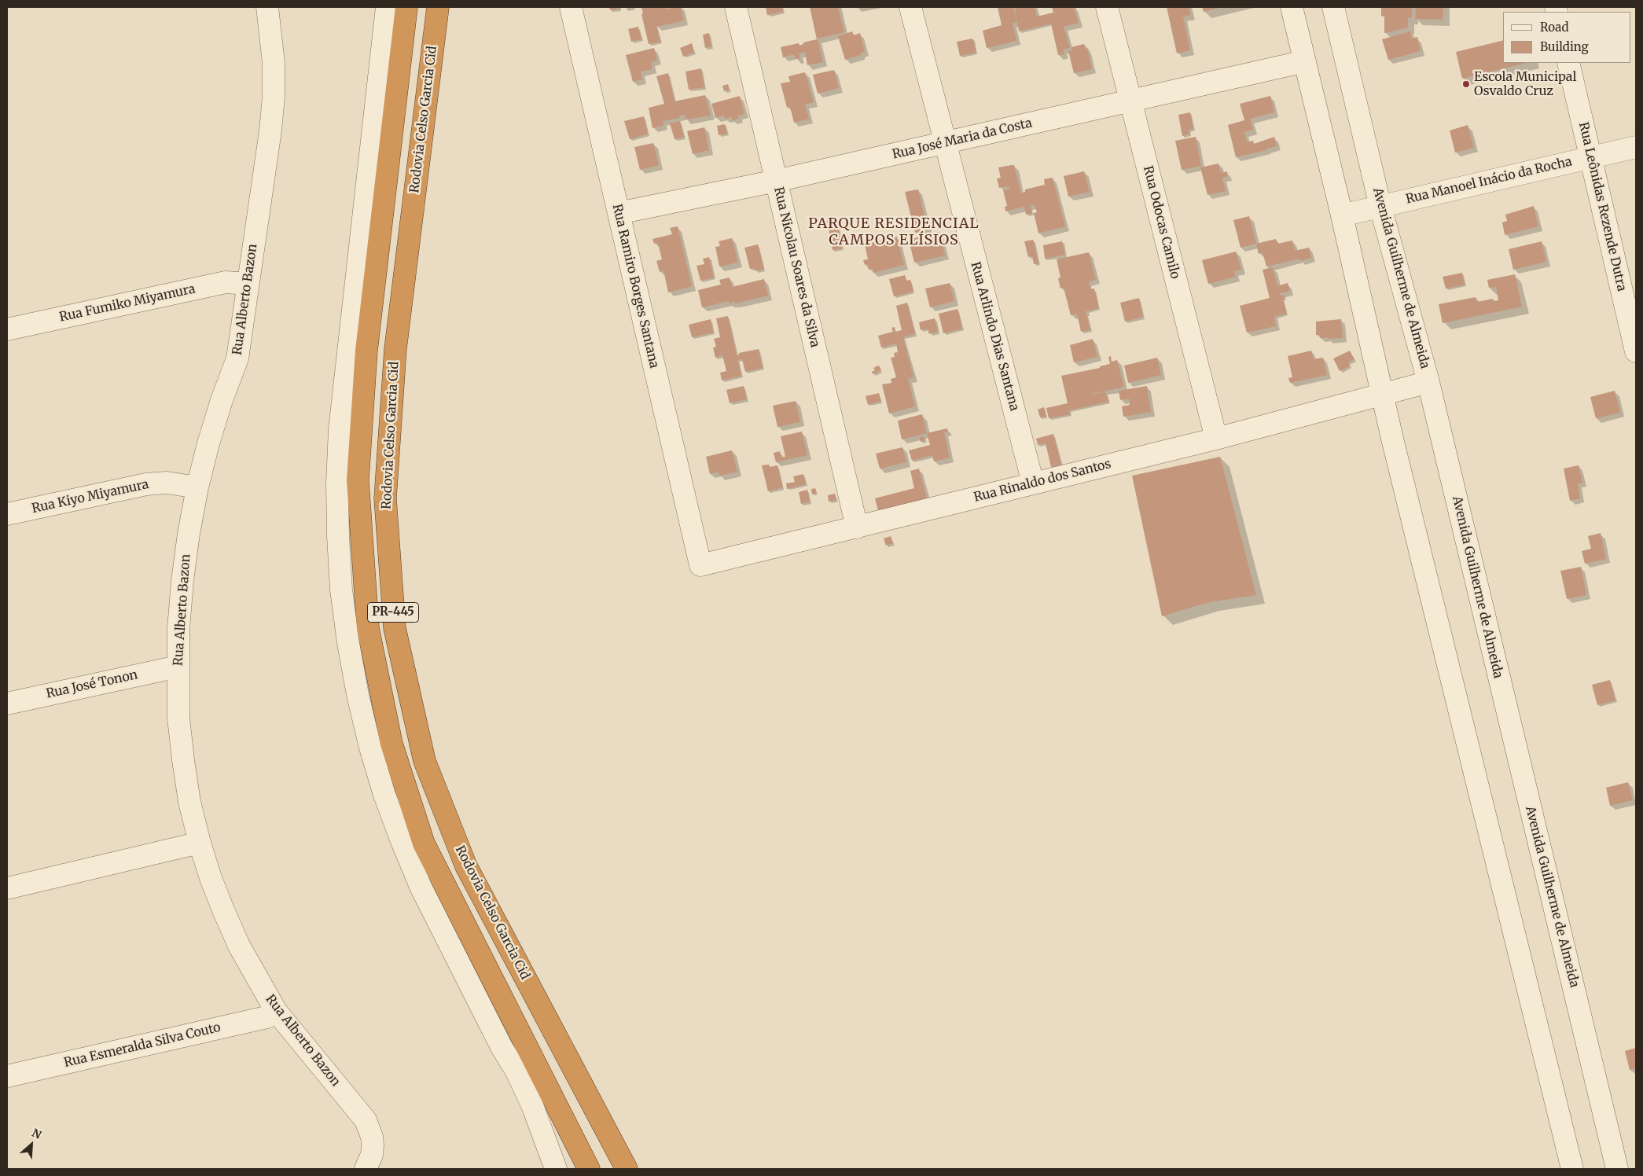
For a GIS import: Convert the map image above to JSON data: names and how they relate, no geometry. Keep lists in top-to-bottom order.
{
  "streets": {
    "highway": ["Rodovia Celso Garcia Cid", "PR-445"],
    "street": [
      "Rua José Maria da Costa",
      "Rua Manoel Inácio da Rocha",
      "Rua Leônidas Rezende Dutra",
      "Rua Odocas Camilo",
      "Rua Nicolau Soares da Silva",
      "Avenida Guilherme de Almeida",
      "Rua Ramiro Borges Santana",
      "Rua Alberto Bazon",
      "Rua Fumiko Miyamura",
      "Rua Arlindo Dias Santana",
      "Rua Rinaldo dos Santos",
      "Rua Kiyo Miyamura",
      "Rua José Tonon",
      "Rua Esmeralda Silva Couto"
    ]
  },
  "crossings": [
    ["Rua José Maria da Costa", "Rua Odocas Camilo"],
    ["Rua José Maria da Costa", "Rua Nicolau Soares da Silva"],
    ["Rua José Maria da Costa", "Rua Ramiro Borges Santana"],
    ["Rua José Maria da Costa", "Rua Arlindo Dias Santana"],
    ["Rua Manoel Inácio da Rocha", "Rua Leônidas Rezende Dutra"],
    ["Rua Manoel Inácio da Rocha", "Avenida Guilherme de Almeida"],
    ["Rua Odocas Camilo", "Rua Rinaldo dos Santos"],
    ["Rua Nicolau Soares da Silva", "Rua Rinaldo dos Santos"],
    ["Avenida Guilherme de Almeida", "Rua Rinaldo dos Santos"],
    ["Rua Ramiro Borges Santana", "Rua Rinaldo dos Santos"],
    ["Rua Alberto Bazon", "Rua Fumiko Miyamura"],
    ["Rua Alberto Bazon", "Rua Kiyo Miyamura"],
    ["Rua Alberto Bazon", "Rua José Tonon"],
    ["Rua Alberto Bazon", "Rua Esmeralda Silva Couto"],
    ["Rua Arlindo Dias Santana", "Rua Rinaldo dos Santos"]
  ],
  "districts": ["PARQUE RESIDENCIAL CAMPOS ELÍSIOS"],
  "places": ["Escola Municipal Osvaldo Cruz"],
  "legend": ["Road", "Building"],
  "north": "top right"
}
